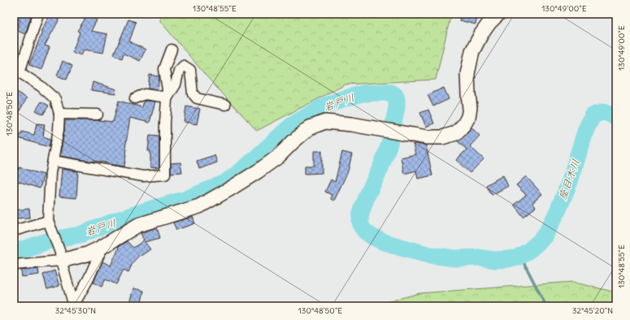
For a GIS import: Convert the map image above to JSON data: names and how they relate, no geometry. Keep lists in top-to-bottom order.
{
  "water": ["岩戸川", "座目木川"],
  "coordinates": [
    "130°48'55\"E",
    "130°49'00\"E",
    "130°48'50\"E",
    "32°45'30\"N",
    "32°45'20\"N"
  ]
}
